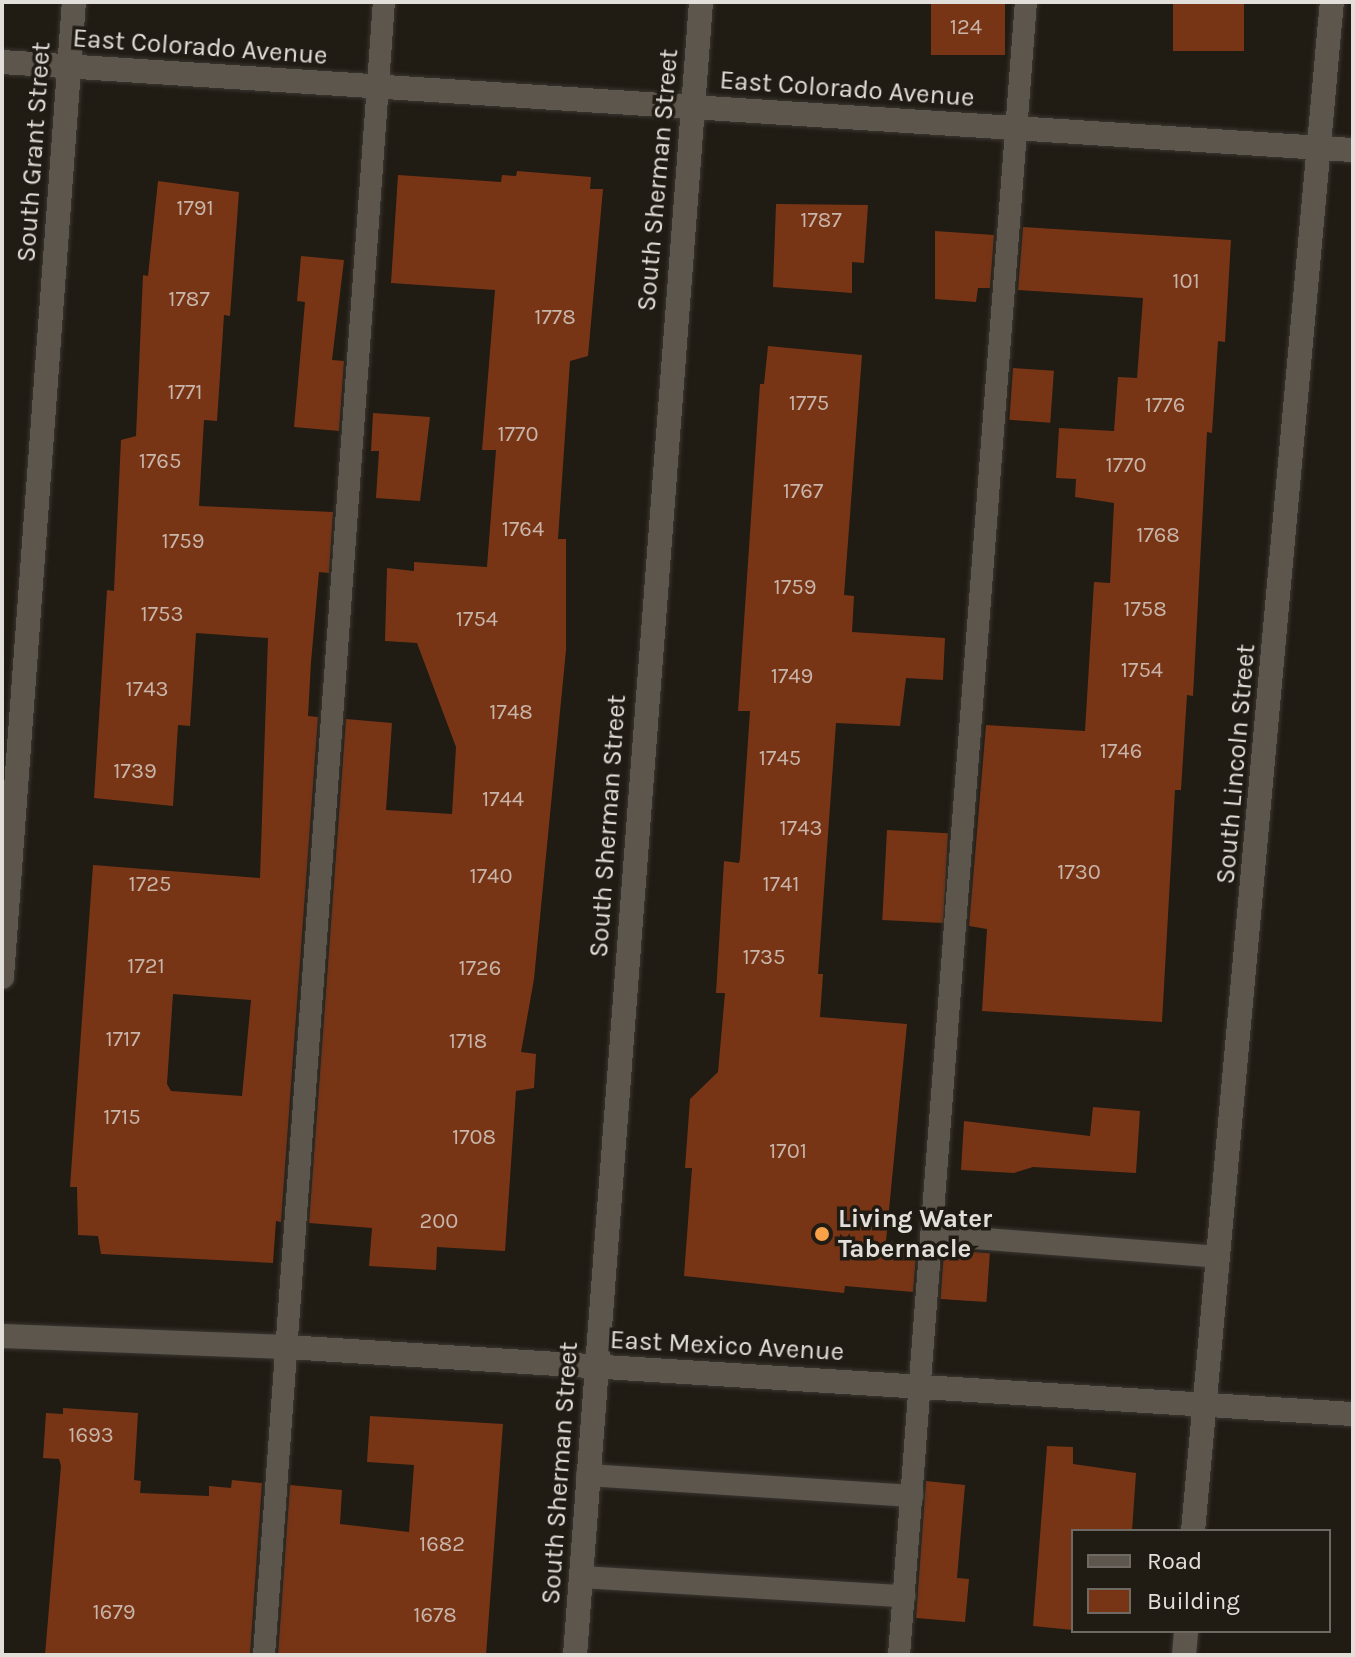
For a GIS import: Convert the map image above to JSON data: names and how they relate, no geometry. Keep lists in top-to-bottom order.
{
  "streets": {
    "street": [
      "East Colorado Avenue",
      "South Grant Street",
      "South Sherman Street",
      "South Lincoln Street",
      "East Mexico Avenue"
    ]
  },
  "crossings": [
    ["East Colorado Avenue", "South Grant Street"],
    ["East Colorado Avenue", "South Sherman Street"],
    ["East Colorado Avenue", "South Lincoln Street"],
    ["South Sherman Street", "East Mexico Avenue"],
    ["South Lincoln Street", "East Mexico Avenue"]
  ],
  "places": ["Living Water Tabernacle"],
  "house_numbers": [
    "124",
    "1791",
    "1787",
    "101",
    "1787",
    "1778",
    "1771",
    "1775",
    "1776",
    "1770",
    "1765",
    "1770",
    "1767",
    "1764",
    "1768",
    "1759",
    "1759",
    "1758",
    "1753",
    "1754",
    "1754",
    "1749",
    "1743",
    "1748",
    "1746",
    "1745",
    "1739",
    "1744",
    "1743",
    "1730",
    "1740",
    "1725",
    "1741",
    "1735",
    "1721",
    "1726",
    "1717",
    "1718",
    "1715",
    "1708",
    "1701",
    "200",
    "1693",
    "1682",
    "1679",
    "1678"
  ],
  "legend": ["Road", "Building"]
}
